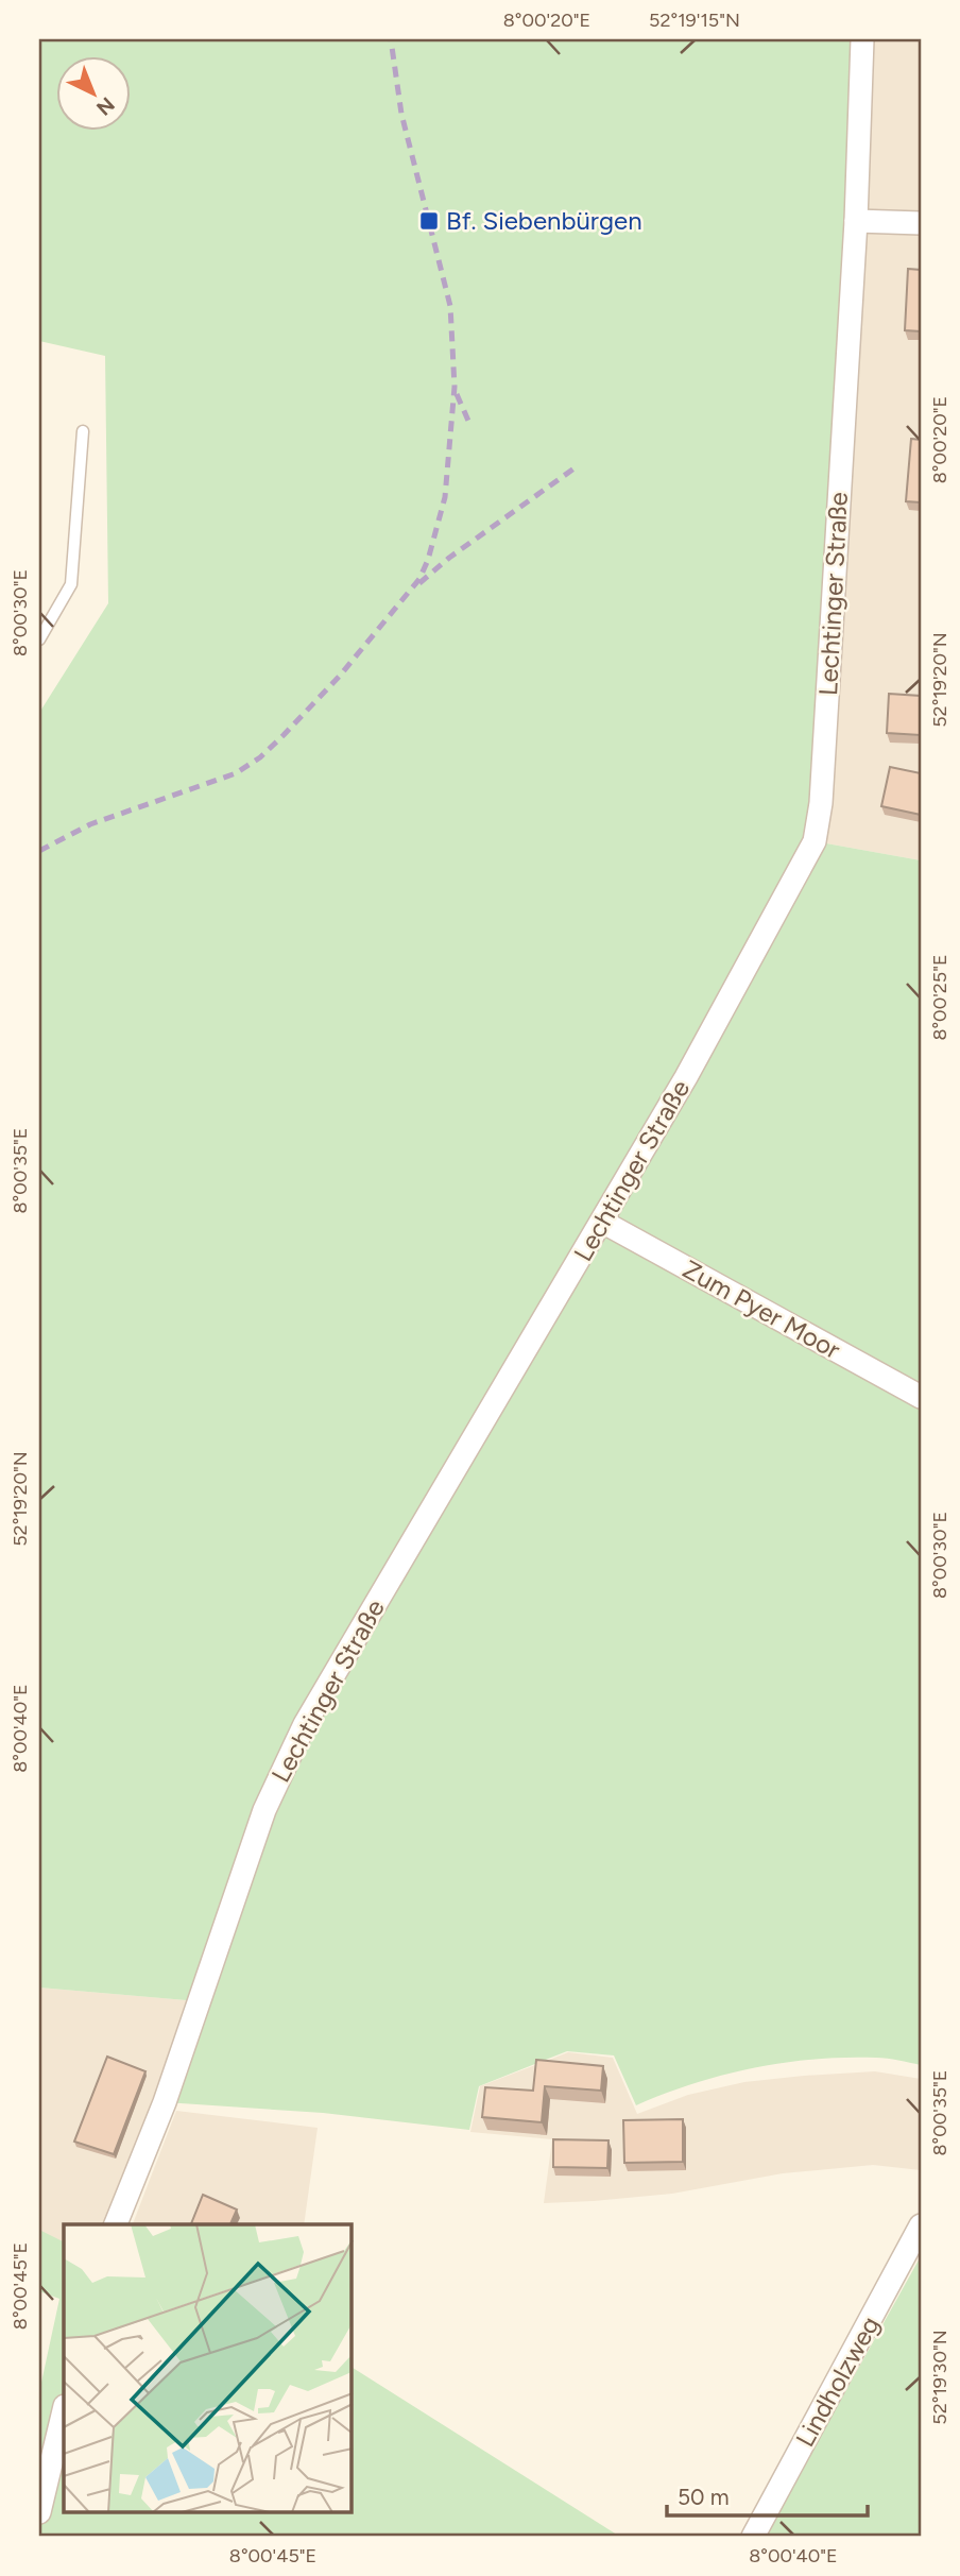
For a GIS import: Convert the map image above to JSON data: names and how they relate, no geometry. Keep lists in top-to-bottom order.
{
  "streets": {
    "street": ["Lechtinger Straße", "Zum Pyer Moor", "Lindholzweg"]
  },
  "crossings": [
    ["Lechtinger Straße", "Zum Pyer Moor"]
  ],
  "places": {
    "transit": ["Bf. Siebenbürgen"]
  },
  "scale_bar": "50 m",
  "north": "bottom right",
  "coordinates": [
    "8°00'20\"E",
    "52°19'15\"N",
    "8°00'30\"E",
    "52°19'20\"N",
    "8°00'25\"E",
    "8°00'35\"E",
    "8°00'40\"E",
    "8°00'45\"E",
    "52°19'30\"N"
  ]
}
